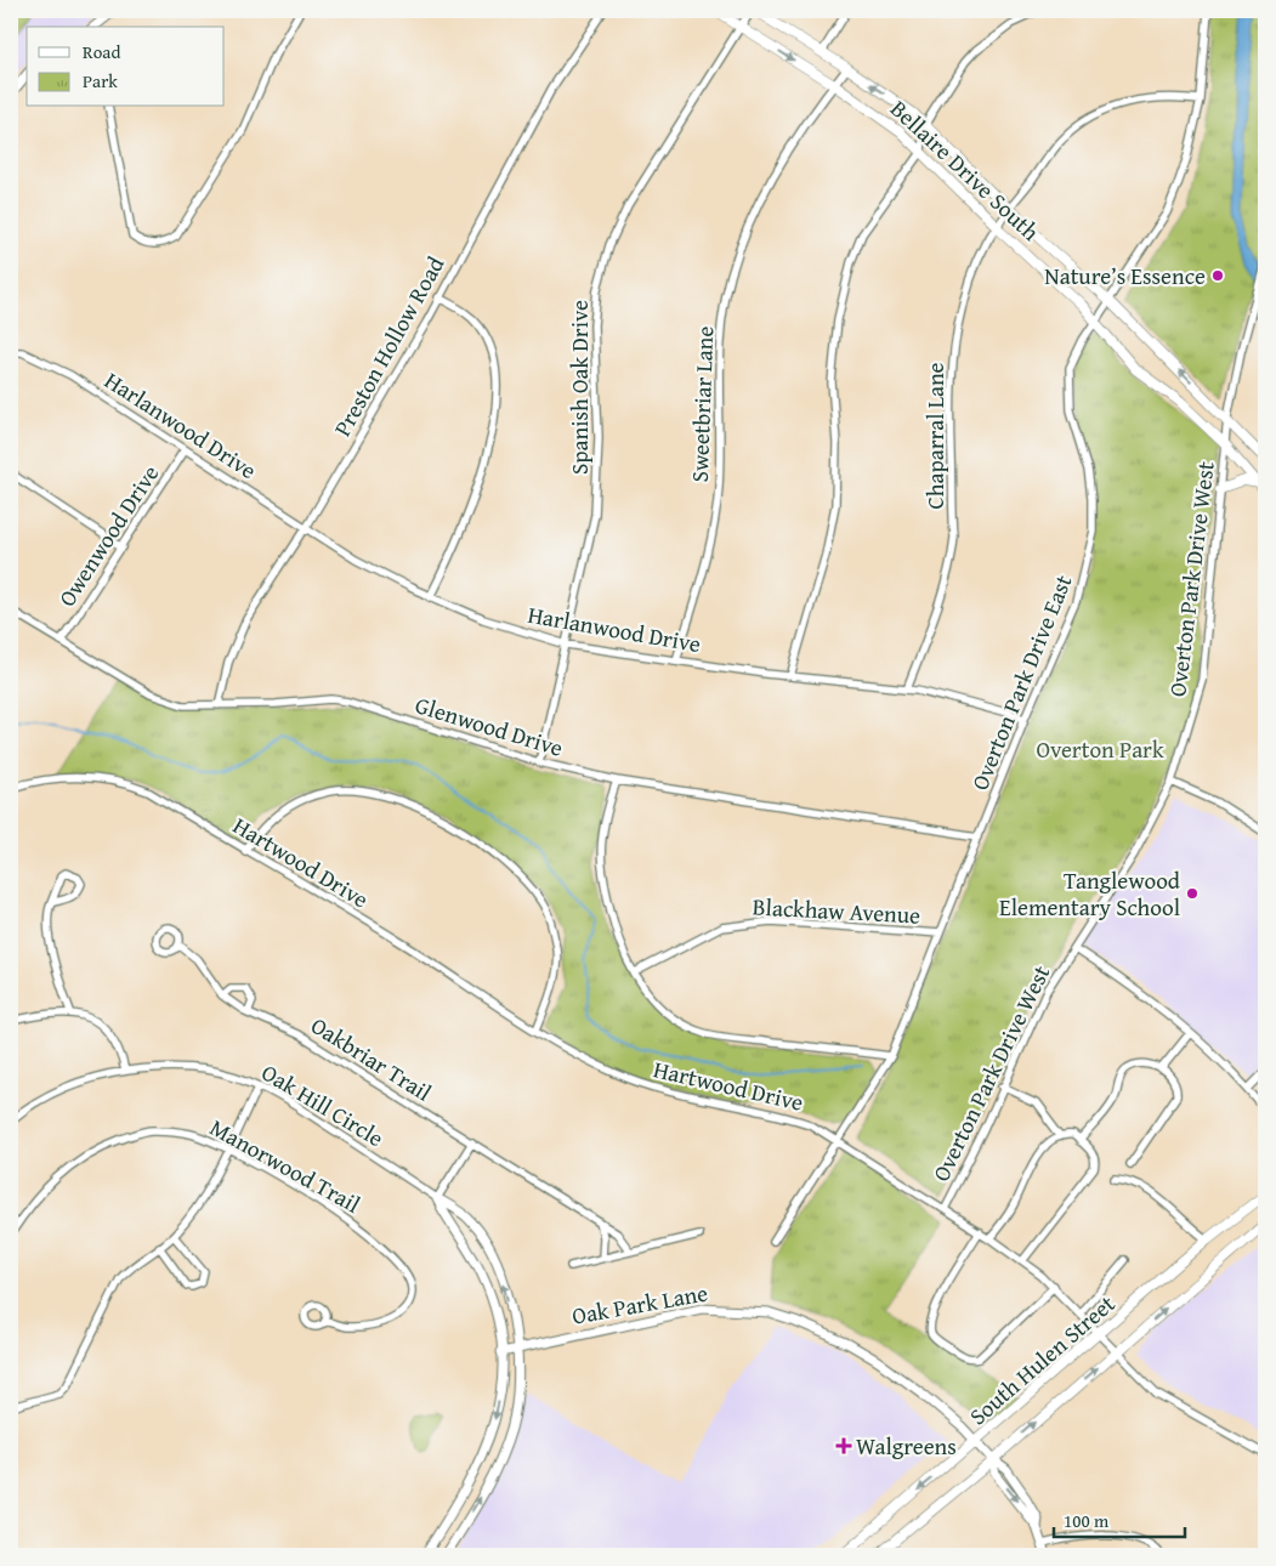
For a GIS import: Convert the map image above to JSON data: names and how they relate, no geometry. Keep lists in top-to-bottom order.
{
  "streets": {
    "main road": ["Bellaire Drive South", "South Hulen Street"],
    "street": [
      "Preston Hollow Road",
      "Spanish Oak Drive",
      "Sweetbriar Lane",
      "Harlanwood Drive",
      "Chaparral Lane",
      "Owenwood Drive",
      "Overton Park Drive West",
      "Overton Park Drive East",
      "Glenwood Drive",
      "Hartwood Drive",
      "Blackhaw Avenue",
      "Oakbriar Trail",
      "Oak Hill Circle",
      "Manorwood Trail",
      "Oak Park Lane"
    ]
  },
  "crossings": [
    ["Bellaire Drive South", "Spanish Oak Drive"],
    ["Bellaire Drive South", "Sweetbriar Lane"],
    ["Bellaire Drive South", "Chaparral Lane"],
    ["Bellaire Drive South", "Overton Park Drive West"],
    ["Bellaire Drive South", "Overton Park Drive East"],
    ["Preston Hollow Road", "Harlanwood Drive"],
    ["Preston Hollow Road", "Glenwood Drive"],
    ["Spanish Oak Drive", "Harlanwood Drive"],
    ["Spanish Oak Drive", "Glenwood Drive"],
    ["Sweetbriar Lane", "Harlanwood Drive"],
    ["Harlanwood Drive", "Chaparral Lane"],
    ["Harlanwood Drive", "Owenwood Drive"],
    ["Harlanwood Drive", "Overton Park Drive East"],
    ["Chaparral Lane", "Overton Park Drive East"],
    ["Owenwood Drive", "Glenwood Drive"],
    ["Overton Park Drive West", "Hartwood Drive"],
    ["Overton Park Drive East", "Glenwood Drive"],
    ["Overton Park Drive East", "Hartwood Drive"],
    ["Overton Park Drive East", "Blackhaw Avenue"],
    ["Hartwood Drive", "South Hulen Street"],
    ["Oak Hill Circle", "Oak Park Lane"],
    ["Oak Park Lane", "South Hulen Street"]
  ],
  "parks": ["Overton Park"],
  "places": {
    "other": ["Nature’s Essence", "Tanglewood Elementary School"],
    "health": ["Walgreens"]
  },
  "legend": ["Road", "Park"],
  "scale_bar": "100 m"
}
